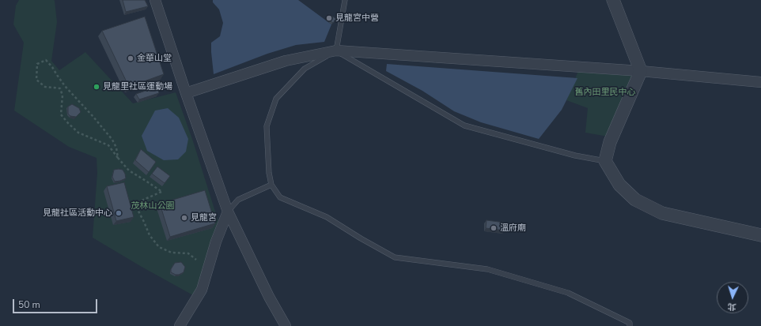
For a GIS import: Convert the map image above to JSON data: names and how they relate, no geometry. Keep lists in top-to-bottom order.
{
  "parks": ["舊內田里民中心", "茂林山公園"],
  "places": [
    "見龍宮中營",
    "金華山堂",
    "見龍里社區運動場",
    "見龍社區活動中心",
    "見龍宮",
    "溫府廟"
  ],
  "scale_bar": "50 m",
  "north": "bottom"
}
